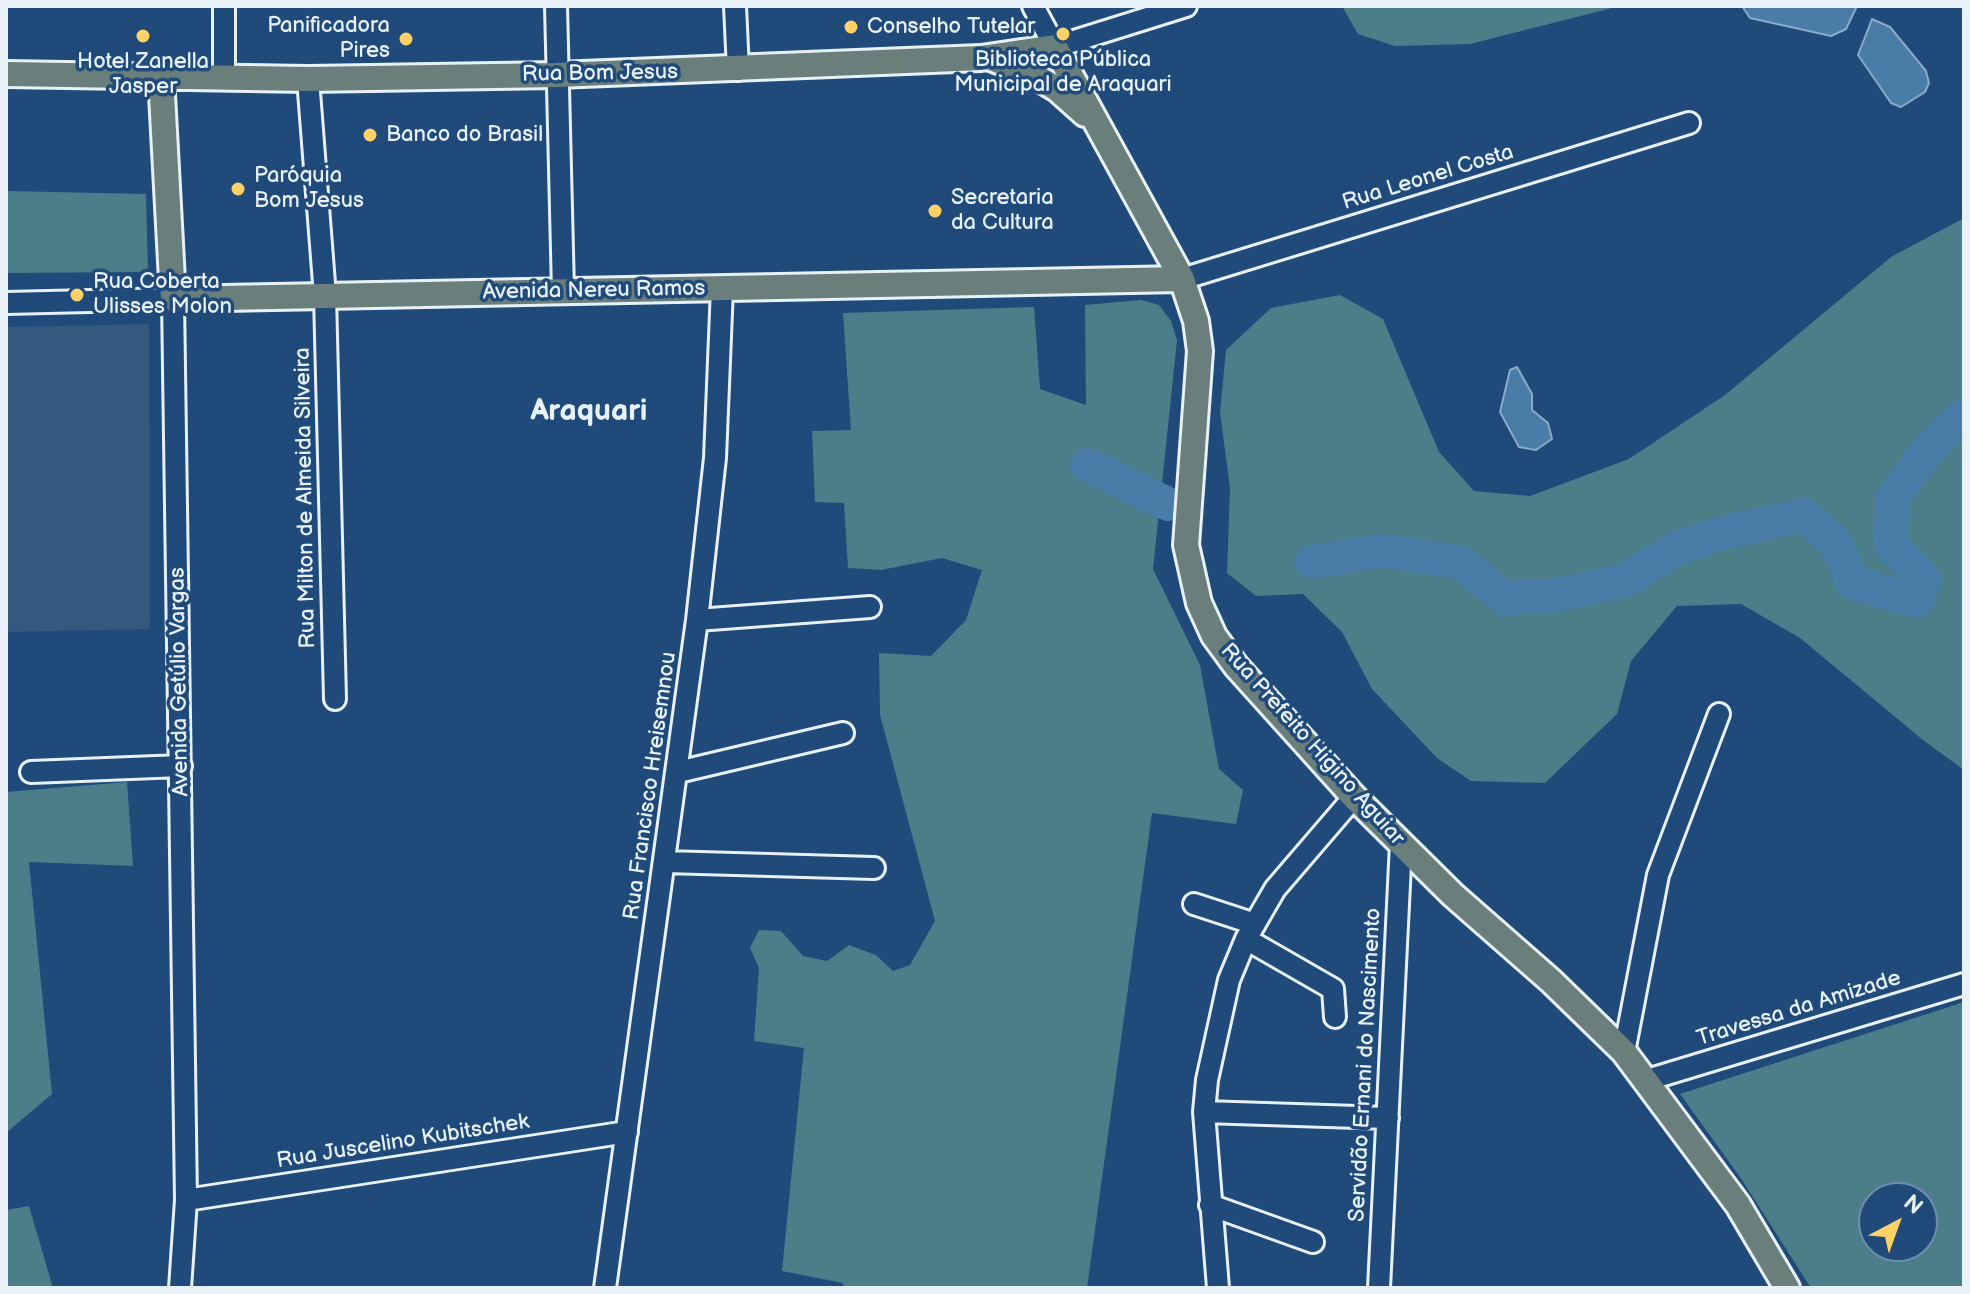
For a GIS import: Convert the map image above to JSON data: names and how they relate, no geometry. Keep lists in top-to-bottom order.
{
  "streets": {
    "main road": [
      "Rua Bom Jesus",
      "Avenida Nereu Ramos",
      "Avenida Getúlio Vargas",
      "Rua Prefeito Higino Aguiar"
    ],
    "street": [
      "Rua Leonel Costa",
      "Rua Milton de Almeida Silveira",
      "Rua Francisco Hreisemnou",
      "Travessa da Amizade",
      "Servidão Ernani do Nascimento",
      "Rua Juscelino Kubitschek"
    ]
  },
  "crossings": [
    ["Rua Bom Jesus", "Rua Milton de Almeida Silveira"],
    ["Rua Bom Jesus", "Avenida Getúlio Vargas"],
    ["Rua Bom Jesus", "Rua Prefeito Higino Aguiar"],
    ["Rua Leonel Costa", "Avenida Nereu Ramos"],
    ["Rua Leonel Costa", "Rua Prefeito Higino Aguiar"],
    ["Avenida Nereu Ramos", "Rua Milton de Almeida Silveira"],
    ["Avenida Nereu Ramos", "Avenida Getúlio Vargas"],
    ["Avenida Nereu Ramos", "Rua Prefeito Higino Aguiar"],
    ["Avenida Nereu Ramos", "Rua Francisco Hreisemnou"],
    ["Avenida Getúlio Vargas", "Rua Juscelino Kubitschek"],
    ["Rua Prefeito Higino Aguiar", "Travessa da Amizade"],
    ["Rua Prefeito Higino Aguiar", "Servidão Ernani do Nascimento"],
    ["Rua Francisco Hreisemnou", "Rua Juscelino Kubitschek"]
  ],
  "districts": ["Araquari"],
  "places": [
    "Conselho Tutelar",
    "Biblioteca Pública Municipal de Araquari",
    "Hotel Zanella Jasper",
    "Panificadora Pires",
    "Banco do Brasil",
    "Paróquia Bom Jesus",
    "Secretaria da Cultura",
    "Rua Coberta Ulisses Molon"
  ],
  "north": "top right"
}
